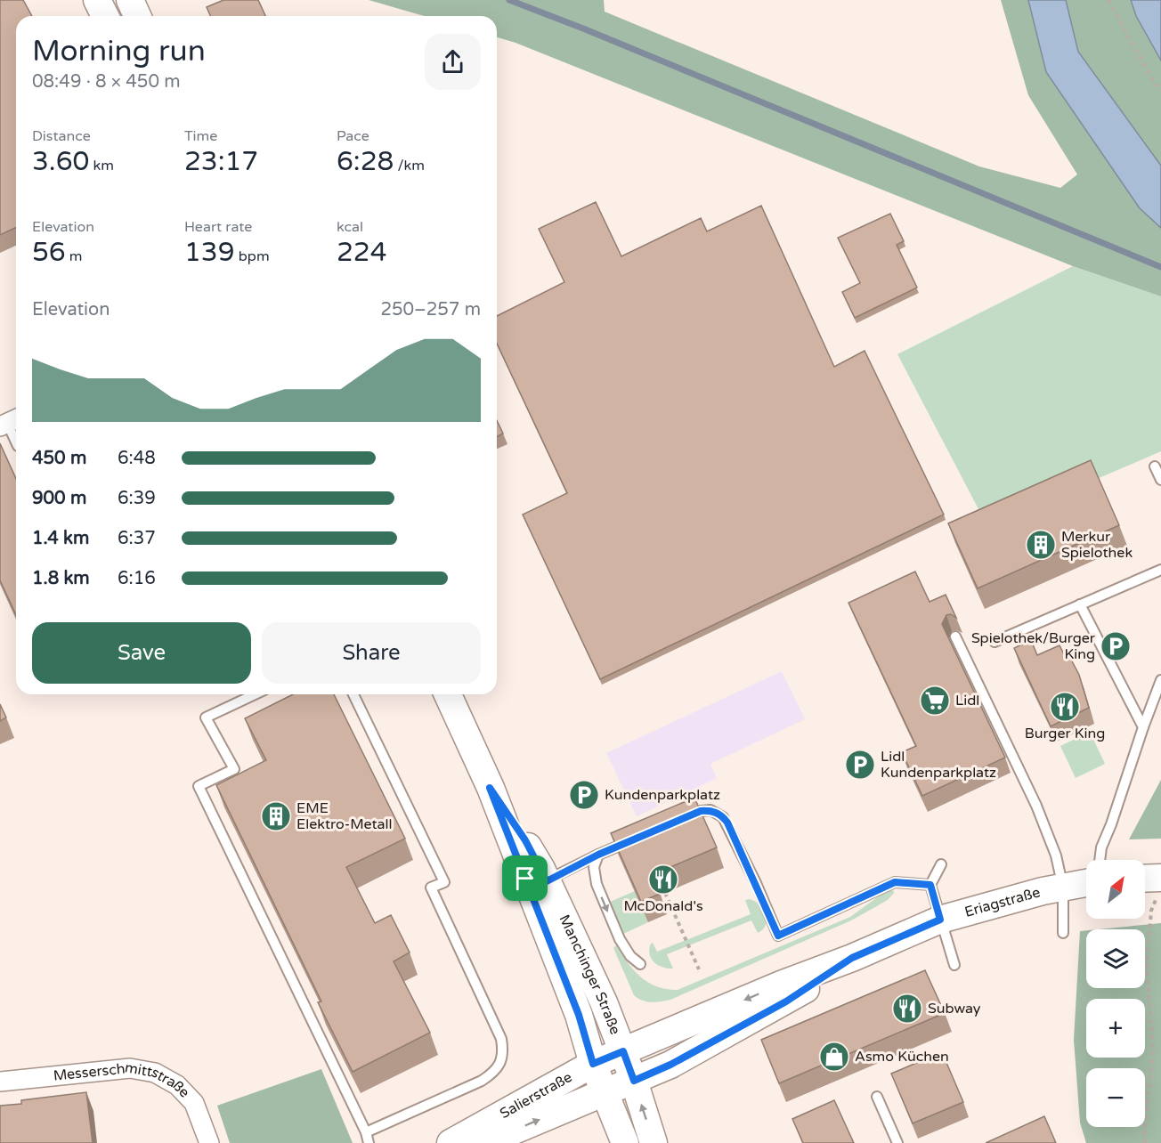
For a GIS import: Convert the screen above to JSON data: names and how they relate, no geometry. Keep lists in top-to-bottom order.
{
  "streets": {
    "main road": ["Eriagstraße", "Manchinger Straße", "Salierstraße"],
    "street": ["Messerschmittstraße"]
  },
  "crossings": [
    ["Eriagstraße", "Manchinger Straße"],
    ["Eriagstraße", "Salierstraße"],
    ["Manchinger Straße", "Salierstraße"]
  ],
  "places": {
    "building": ["Merkur Spielothek", "EME Elektro-Metall"],
    "parking": ["Spielothek/Burger King", "Lidl Kundenparkplatz", "Kundenparkplatz"],
    "supermarket": ["Lidl"],
    "restaurant": ["Burger King", "McDonald's", "Subway"],
    "shop": ["Asmo Küchen"]
  },
  "north": "top right",
  "page": {
    "heading": ["Morning run", "08:49 · 8 × 450 m"],
    "stats": [
      ["Distance", "3.60 km"],
      ["Time", "23:17"],
      ["Pace", "6:28 /km"],
      ["Elevation", "56 m"],
      ["Heart rate", "139 bpm"],
      ["kcal", "224"]
    ],
    "chart": ["Elevation", "250–257 m"],
    "list": [
      {
        "name": "450 m",
        "note": "6:48"
      },
      {
        "name": "900 m",
        "note": "6:39"
      },
      {
        "name": "1.4 km",
        "note": "6:37"
      },
      {
        "name": "1.8 km",
        "note": "6:16"
      }
    ],
    "buttons": ["Save", "Share"],
    "map_buttons": ["+", "−"]
  }
}
